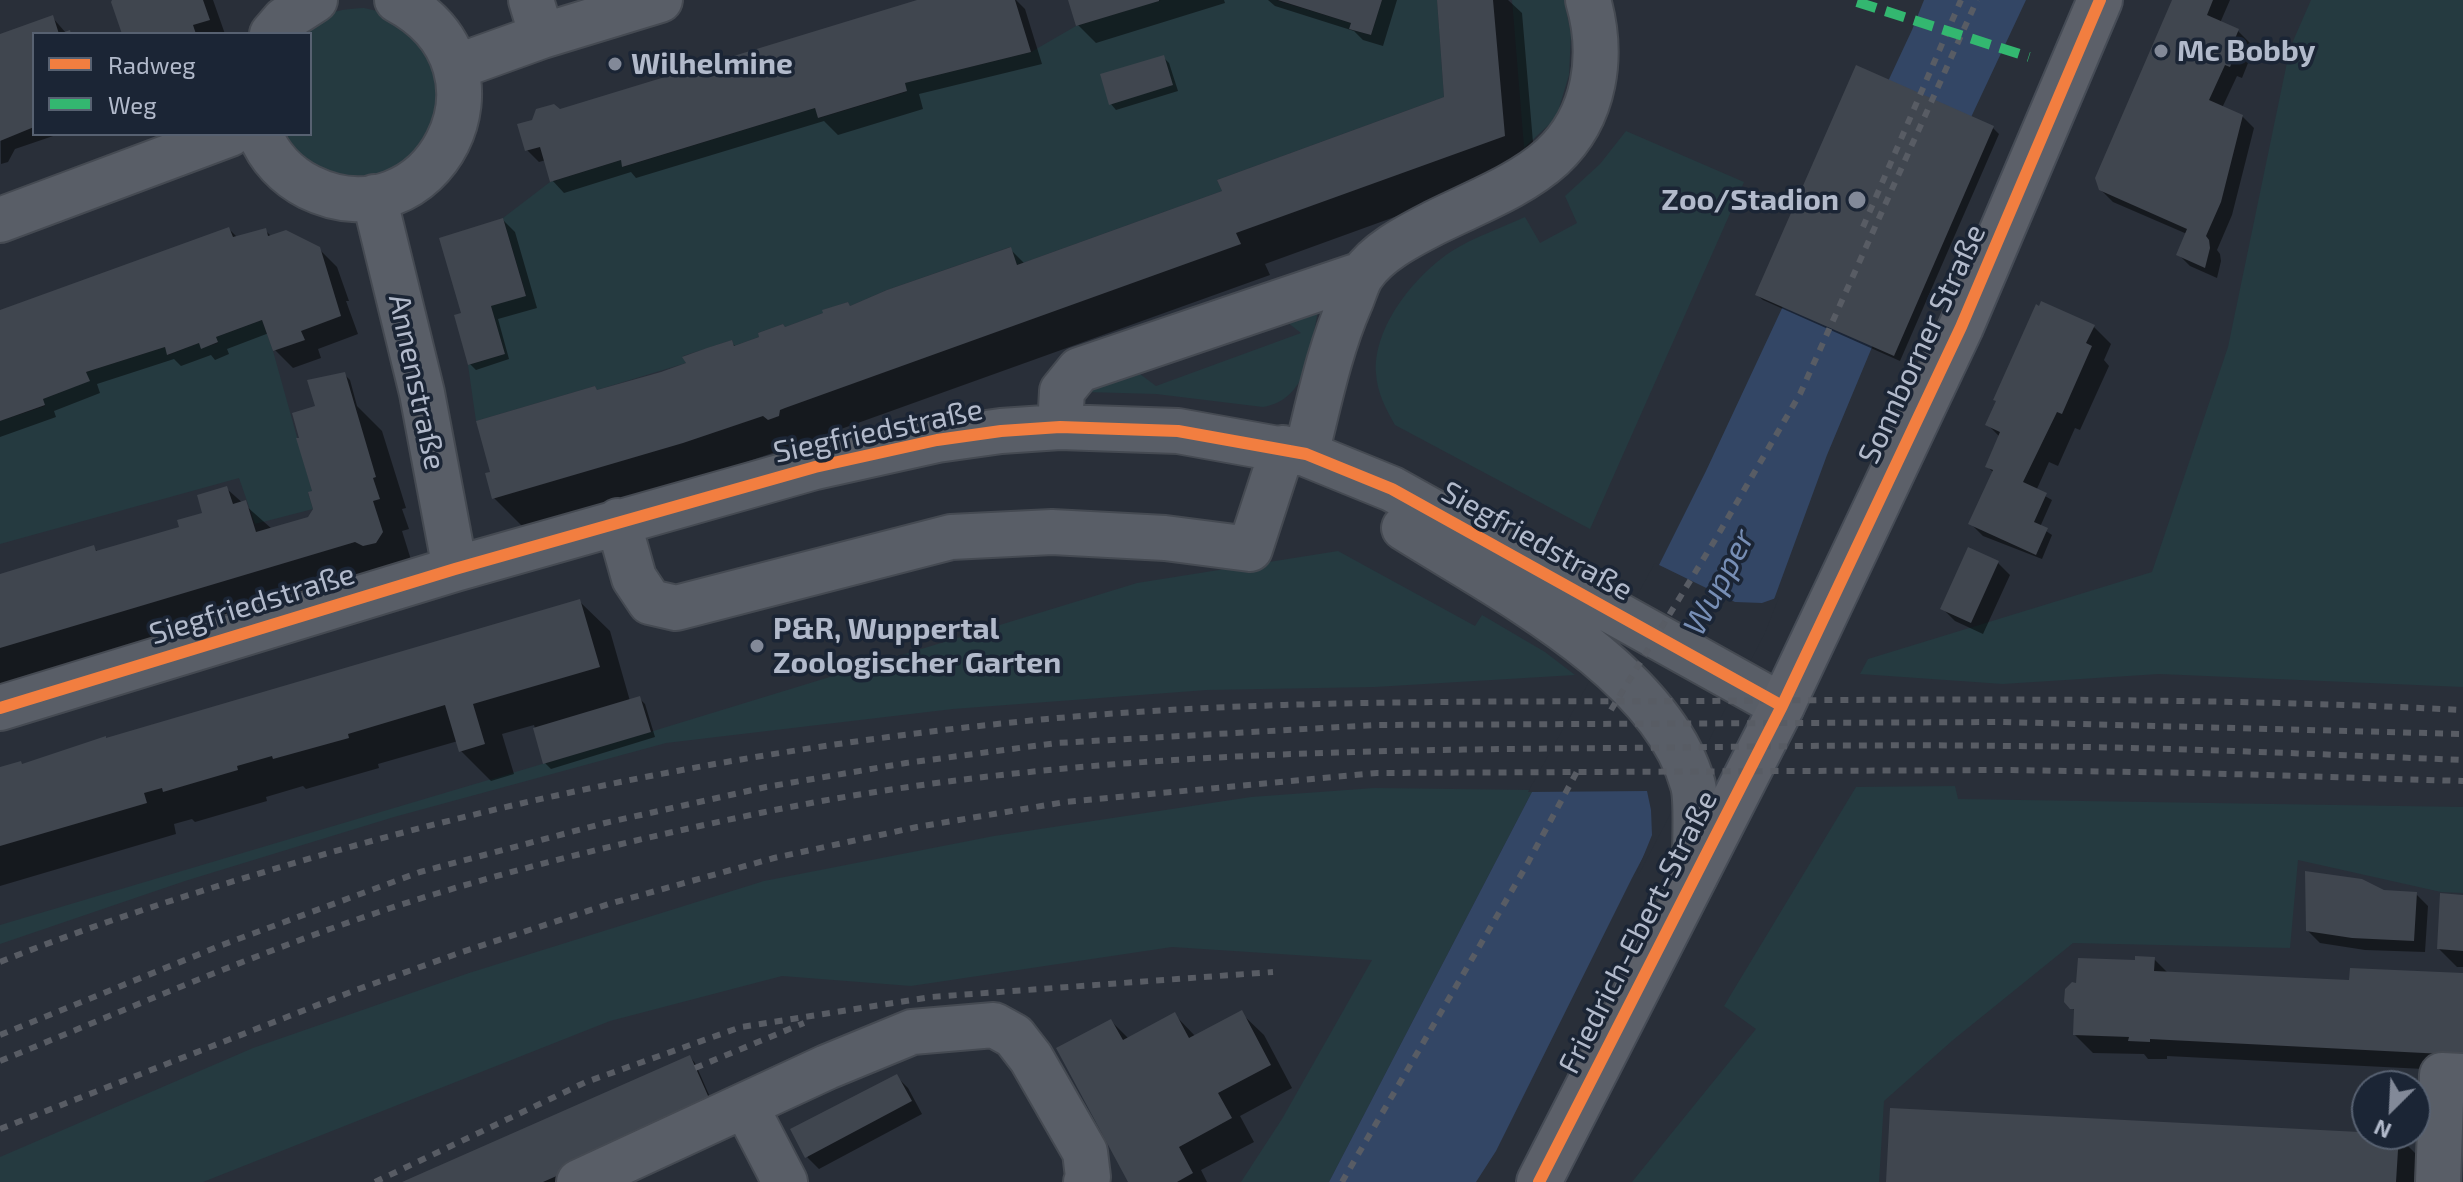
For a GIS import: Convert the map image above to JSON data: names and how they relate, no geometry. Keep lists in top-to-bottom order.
{
  "streets": {
    "main road": ["Sonnborner Straße", "Friedrich-Ebert-Straße"],
    "street": ["Annenstraße", "Siegfriedstraße"]
  },
  "crossings": [
    ["Sonnborner Straße", "Siegfriedstraße"],
    ["Sonnborner Straße", "Friedrich-Ebert-Straße"],
    ["Annenstraße", "Siegfriedstraße"],
    ["Siegfriedstraße", "Friedrich-Ebert-Straße"]
  ],
  "water": ["Wupper"],
  "places": [
    "Mc Bobby",
    "Wilhelmine",
    "Zoo/Stadion",
    "P&R, Wuppertal Zoologischer Garten"
  ],
  "legend": ["Radweg", "Weg"],
  "north": "bottom left"
}
